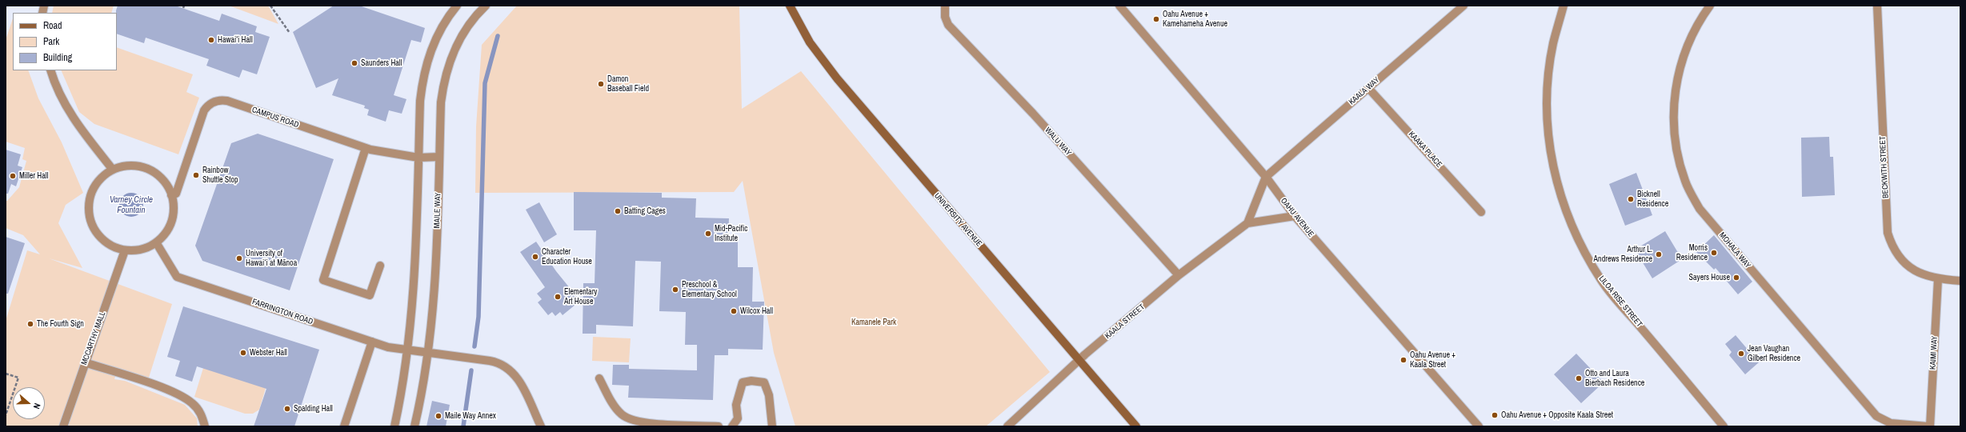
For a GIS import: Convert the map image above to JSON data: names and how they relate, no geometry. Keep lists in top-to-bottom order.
{
  "streets": {
    "main road": ["UNIVERSITY AVENUE"],
    "street": [
      "KAALA WAY",
      "CAMPUS ROAD",
      "WALU WAY",
      "KAAKA PLACE",
      "BECKWITH STREET",
      "MAILE WAY",
      "OAHU AVENUE",
      "MOHALA WAY",
      "LILOA RISE STREET",
      "FARRINGTON ROAD",
      "KAALA STREET",
      "MCCARTHY MALL",
      "KAIMI WAY"
    ]
  },
  "crossings": [
    ["KAALA WAY", "KAAKA PLACE"],
    ["KAALA WAY", "OAHU AVENUE"],
    ["CAMPUS ROAD", "MAILE WAY"],
    ["CAMPUS ROAD", "FARRINGTON ROAD"],
    ["CAMPUS ROAD", "MCCARTHY MALL"],
    ["WALU WAY", "KAALA STREET"],
    ["BECKWITH STREET", "KAIMI WAY"],
    ["MAILE WAY", "FARRINGTON ROAD"],
    ["OAHU AVENUE", "KAALA STREET"],
    ["UNIVERSITY AVENUE", "KAALA STREET"],
    ["MOHALA WAY", "KAIMI WAY"],
    ["FARRINGTON ROAD", "MCCARTHY MALL"]
  ],
  "water": ["Varney Circle Fountain"],
  "parks": ["Kamanele Park"],
  "places": [
    "Oahu Avenue + Kamehameha Avenue",
    "Hawai‘i Hall",
    "Saunders Hall",
    "Damon Baseball Field",
    "Rainbow Shuttle Stop",
    "Miller Hall",
    "Bicknell Residence",
    "Batting Cages",
    "Mid-Pacific Institute",
    "Morris Residence",
    "Arthur L. Andrews Residence",
    "Character Education House",
    "University of Hawaiʻi at Mānoa",
    "Sayers House",
    "Preschool & Elementary School",
    "Elementary Art House",
    "Wilcox Hall",
    "The Fourth Sign",
    "Webster Hall",
    "Jean Vaughan Gilbert Residence",
    "Oahu Avenue + Kaala Street",
    "Otto and Laura Bierbach Residence",
    "Spalding Hall",
    "Oahu Avenue + Opposite Kaala Street",
    "Maile Way Annex"
  ],
  "legend": ["Road", "Park", "Building"],
  "north": "right"
}
